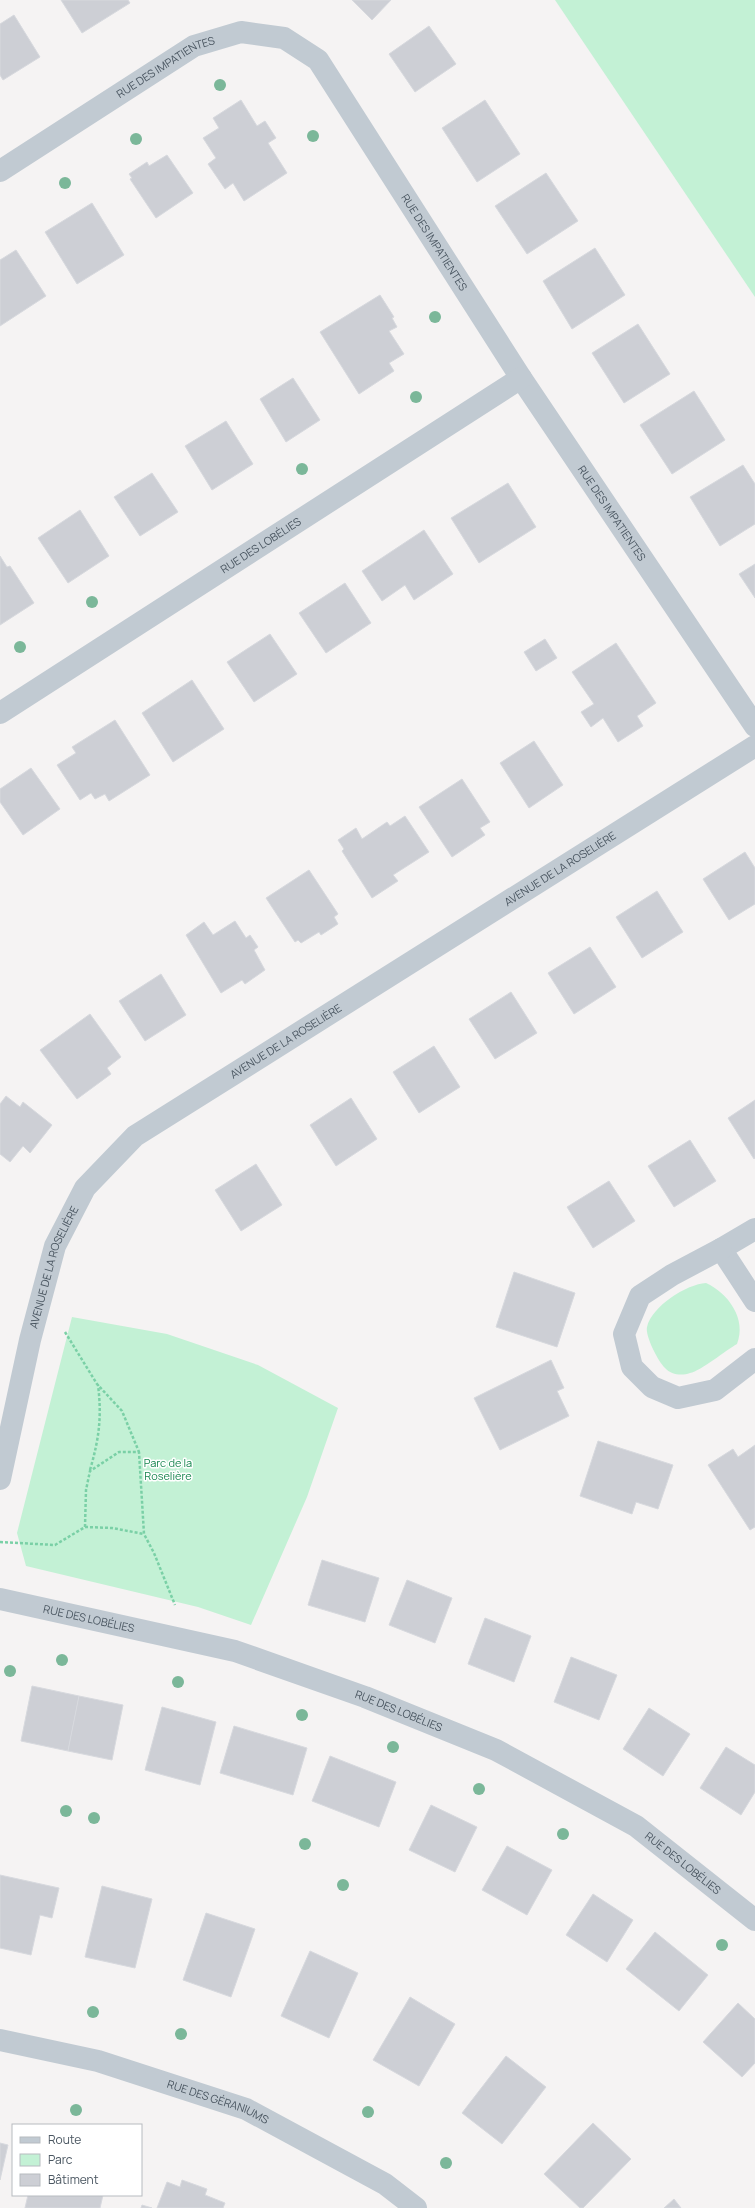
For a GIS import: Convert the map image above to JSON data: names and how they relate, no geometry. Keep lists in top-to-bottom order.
{
  "streets": {
    "street": [
      "RUE DES IMPATIENTES",
      "RUE DES LOBÉLIES",
      "AVENUE DE LA ROSELIÈRE",
      "RUE DES GÉRANIUMS"
    ]
  },
  "crossings": [
    ["RUE DES IMPATIENTES", "RUE DES LOBÉLIES"]
  ],
  "parks": ["Parc de la Roselière"],
  "legend": ["Route", "Parc", "Bâtiment"]
}
